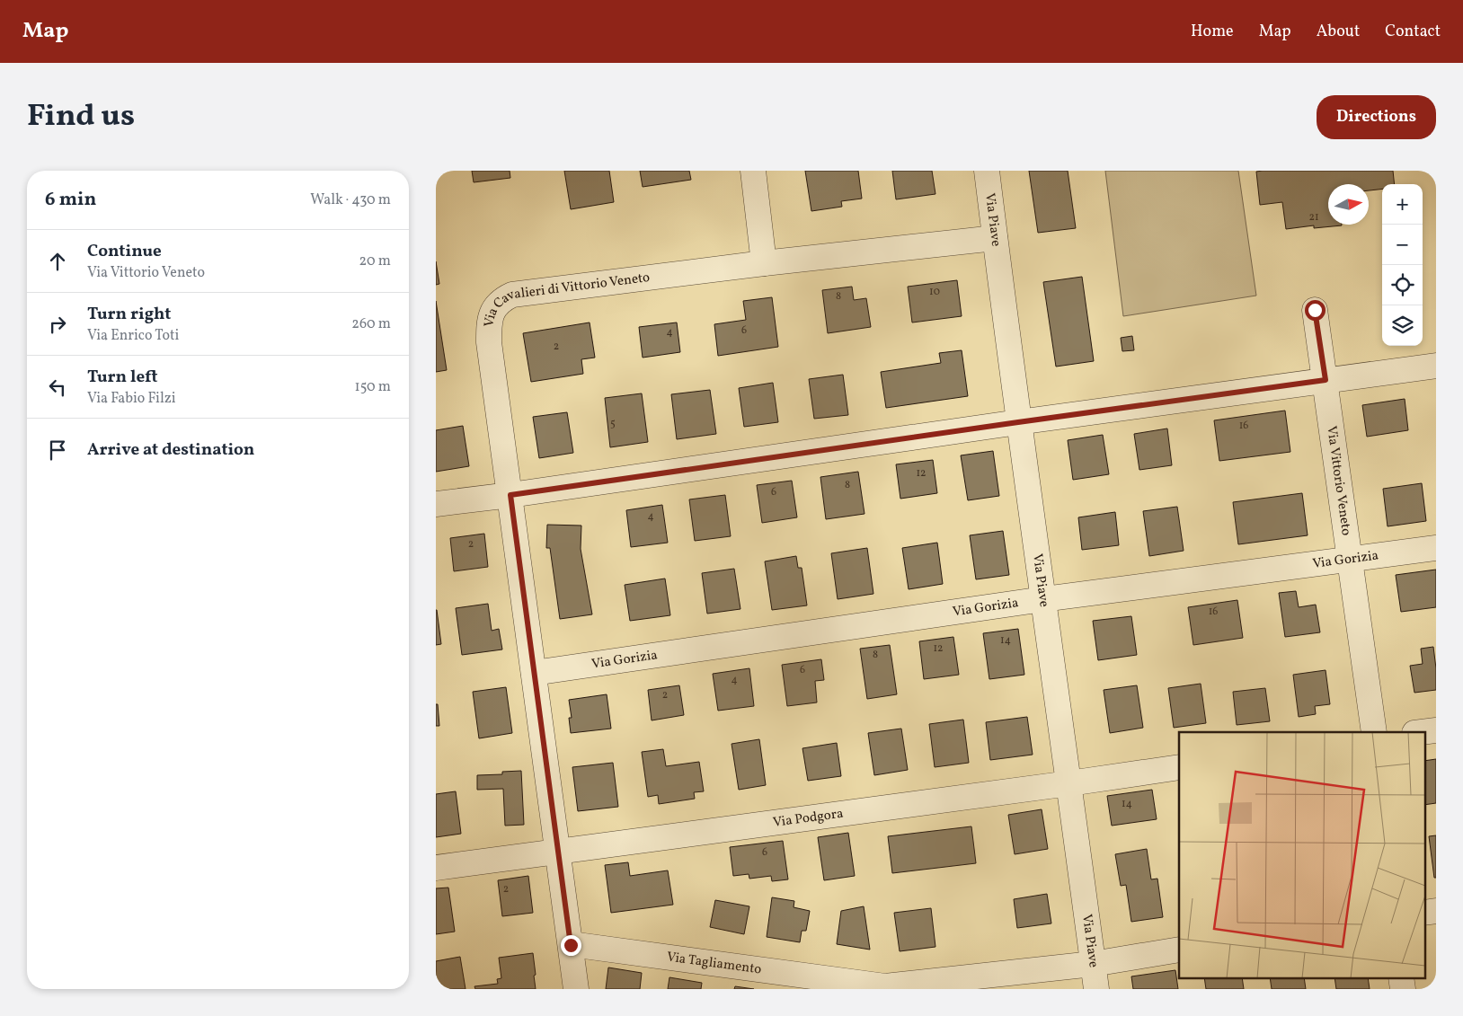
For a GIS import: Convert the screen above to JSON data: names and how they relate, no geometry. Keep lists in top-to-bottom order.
{
  "streets": {
    "street": [
      "Via Piave",
      "Via Cavalieri di Vittorio Veneto",
      "Via Vittorio Veneto",
      "Via Gorizia",
      "Via Podgora",
      "Via Tagliamento"
    ]
  },
  "crossings": [
    ["Via Piave", "Via Cavalieri di Vittorio Veneto"],
    ["Via Piave", "Via Gorizia"],
    ["Via Piave", "Via Podgora"],
    ["Via Piave", "Via Tagliamento"],
    ["Via Cavalieri di Vittorio Veneto", "Via Gorizia"],
    ["Via Cavalieri di Vittorio Veneto", "Via Podgora"],
    ["Via Cavalieri di Vittorio Veneto", "Via Tagliamento"],
    ["Via Vittorio Veneto", "Via Gorizia"]
  ],
  "house_numbers": [
    "21",
    "10",
    "8",
    "6",
    "4",
    "2",
    "5",
    "16",
    "12",
    "8",
    "6",
    "4",
    "2",
    "16",
    "14",
    "12",
    "8",
    "6",
    "4",
    "2",
    "14",
    "6",
    "2"
  ],
  "north": "right",
  "page": {
    "header": "Map",
    "nav": [
      "Home",
      "Map",
      "About",
      "Contact"
    ],
    "title": "Find us",
    "buttons": "Directions",
    "heading": ["6 min", "Walk · 430 m"],
    "map_buttons": ["+", "−"],
    "list": [
      ["Continue", "Via Vittorio Veneto", "20 m"],
      ["Turn right", "Via Enrico Toti", "260 m"],
      ["Turn left", "Via Fabio Filzi", "150 m"],
      "Arrive at destination"
    ]
  }
}
